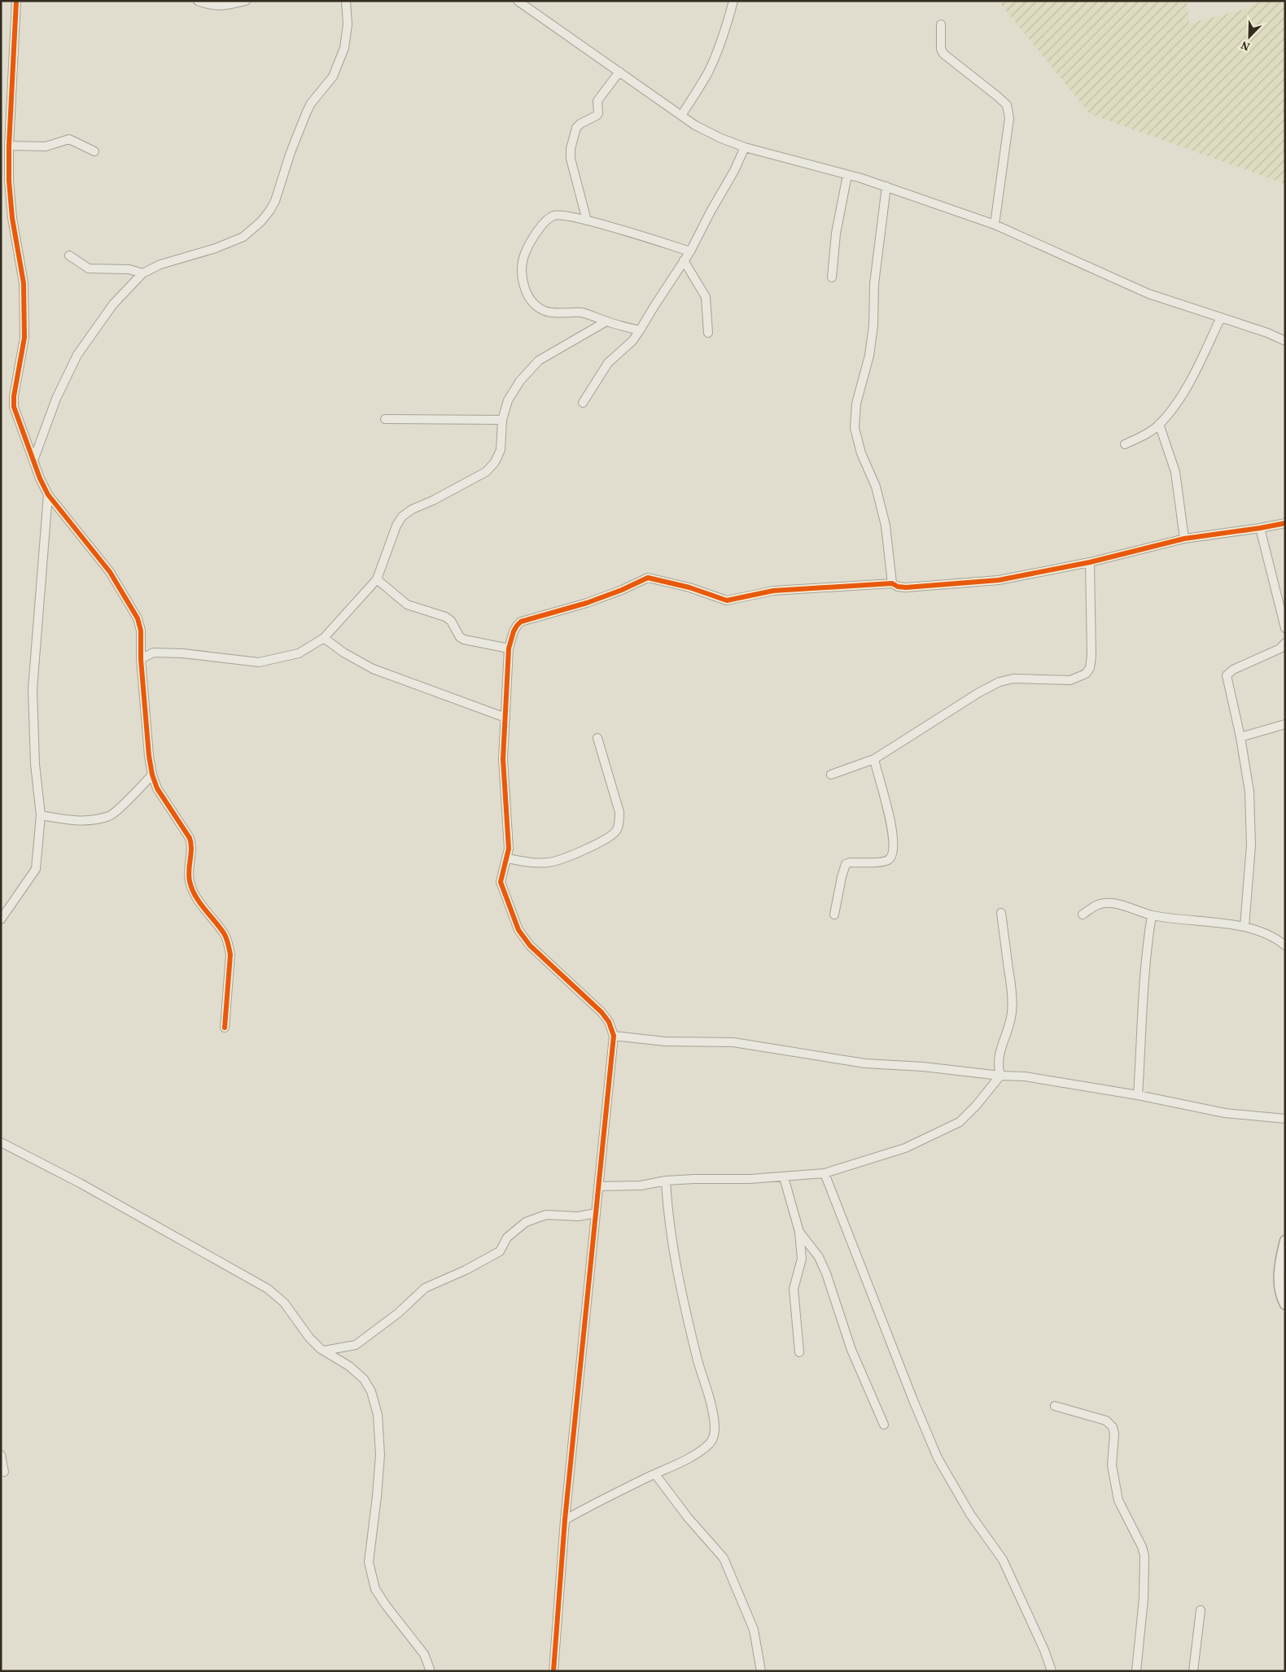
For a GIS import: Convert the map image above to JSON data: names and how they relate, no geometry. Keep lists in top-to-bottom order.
{
  "north": "bottom left"
}
